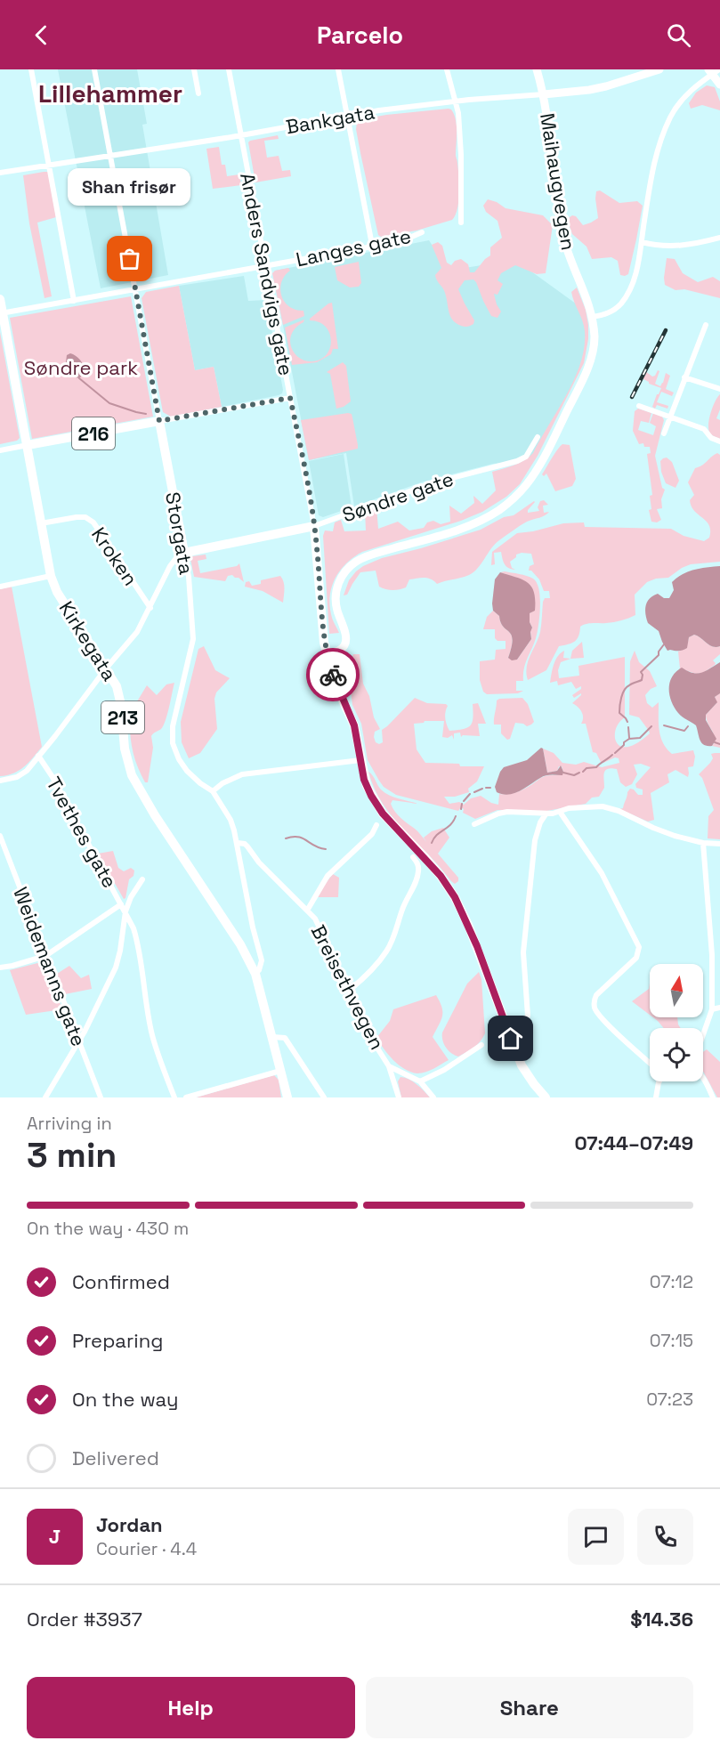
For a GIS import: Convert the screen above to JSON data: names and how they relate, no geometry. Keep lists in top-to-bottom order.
{
  "streets": {
    "main road": [
      "Anders Sandvigs gate",
      "216",
      "Søndre gate",
      "Storgata",
      "Kirkegata",
      "213"
    ],
    "street": [
      "Bankgata",
      "Maihaugvegen",
      "Langes gate",
      "Kroken",
      "Tvethes gate",
      "Weidemanns gate",
      "Breisethvegen"
    ]
  },
  "crossings": [
    ["Bankgata", "Maihaugvegen"],
    ["Bankgata", "Anders Sandvigs gate"],
    ["Bankgata", "Storgata"],
    ["Maihaugvegen", "Anders Sandvigs gate"],
    ["Langes gate", "Anders Sandvigs gate"],
    ["Langes gate", "Storgata"],
    ["Langes gate", "Kirkegata"],
    ["Anders Sandvigs gate", "Søndre gate"],
    ["216", "Storgata"],
    ["216", "Kirkegata"],
    ["Søndre gate", "Storgata"],
    ["Storgata", "Kirkegata"],
    ["Storgata", "Breisethvegen"],
    ["Kroken", "Kirkegata"],
    ["Kirkegata", "213"]
  ],
  "districts": ["Lillehammer"],
  "parks": ["Søndre park"],
  "places": ["Shan frisør"],
  "north": "top",
  "page": {
    "header": "Parcelo",
    "bubble": "Shan frisør",
    "heading": ["3 min", "Arriving in", "07:44–07:49"],
    "panel": [
      "Jordan",
      "Courier · 4.4",
      "Order #3937",
      "$14.36"
    ],
    "bar": "On the way · 430 m",
    "list": [
      ["Confirmed", "07:12"],
      ["Preparing", "07:15"],
      ["On the way", "07:23"],
      "Delivered"
    ],
    "round": "J",
    "buttons": ["Help", "Share"]
  }
}
